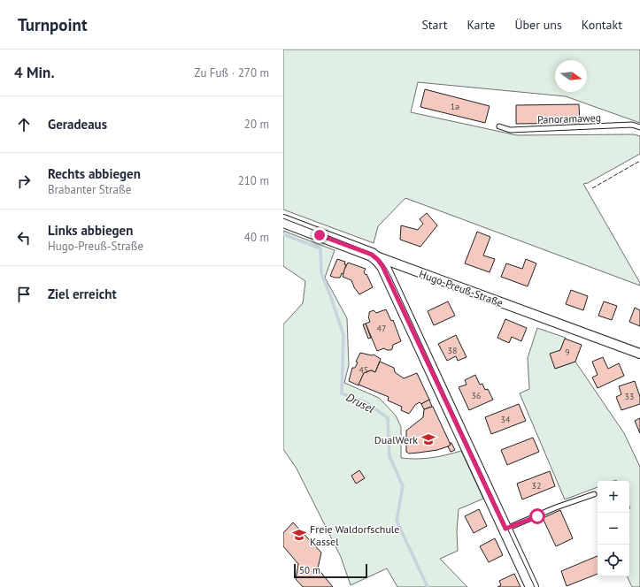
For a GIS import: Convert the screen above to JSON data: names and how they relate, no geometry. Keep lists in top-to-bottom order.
{
  "streets": {
    "street": ["Hugo-Preuß-Straße"],
    "lane": ["Panoramaweg"]
  },
  "water": ["Drusel"],
  "places": {
    "school or university": ["DualWerk", "Freie Waldorfschule Kassel"]
  },
  "house_numbers": [
    "1a",
    "47",
    "38",
    "9",
    "45",
    "36",
    "33",
    "34",
    "32"
  ],
  "scale_bar": "50 m",
  "north": "right",
  "page": {
    "header": "Turnpoint",
    "nav": [
      "Start",
      "Karte",
      "Über uns",
      "Kontakt"
    ],
    "heading": ["4 Min.", "Zu Fuß · 270 m"],
    "list": [
      ["Geradeaus", "20 m"],
      ["Rechts abbiegen", "Brabanter Straße", "210 m"],
      ["Links abbiegen", "Hugo-Preuß-Straße", "40 m"],
      "Ziel erreicht"
    ],
    "map_buttons": ["+", "−"],
    "scale": "50 m"
  }
}
